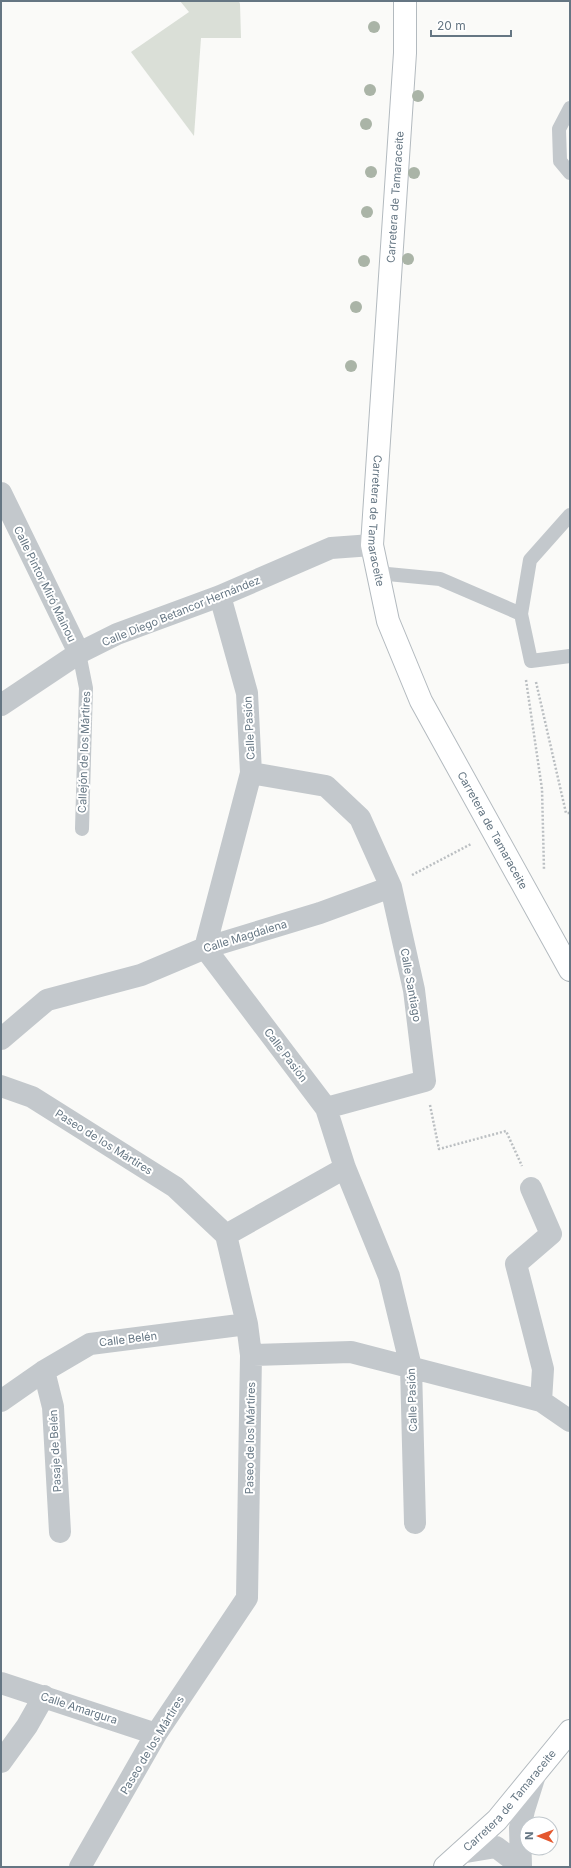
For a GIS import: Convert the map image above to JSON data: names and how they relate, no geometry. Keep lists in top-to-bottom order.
{
  "streets": {
    "main road": ["Carretera de Tamaraceite"],
    "street": [
      "Calle Pintor Miró Mainou",
      "Calle Diego Betancor Hernández",
      "Calle Pasión",
      "Calle Magdalena",
      "Calle Santiago",
      "Paseo de los Mártires",
      "Calle Belén",
      "Pasaje de Belén",
      "Calle Amargura"
    ],
    "lane": ["Callejón de los Mártires"]
  },
  "crossings": [
    ["Carretera de Tamaraceite", "Calle Diego Betancor Hernández"],
    ["Calle Pintor Miró Mainou", "Calle Diego Betancor Hernández"],
    ["Calle Pintor Miró Mainou", "Callejón de los Mártires"],
    ["Calle Diego Betancor Hernández", "Calle Pasión"],
    ["Calle Diego Betancor Hernández", "Callejón de los Mártires"],
    ["Calle Pasión", "Calle Magdalena"],
    ["Calle Pasión", "Calle Santiago"],
    ["Calle Magdalena", "Calle Santiago"],
    ["Paseo de los Mártires", "Calle Belén"],
    ["Paseo de los Mártires", "Calle Amargura"],
    ["Calle Belén", "Pasaje de Belén"]
  ],
  "scale_bar": "20 m",
  "north": "left"
}
